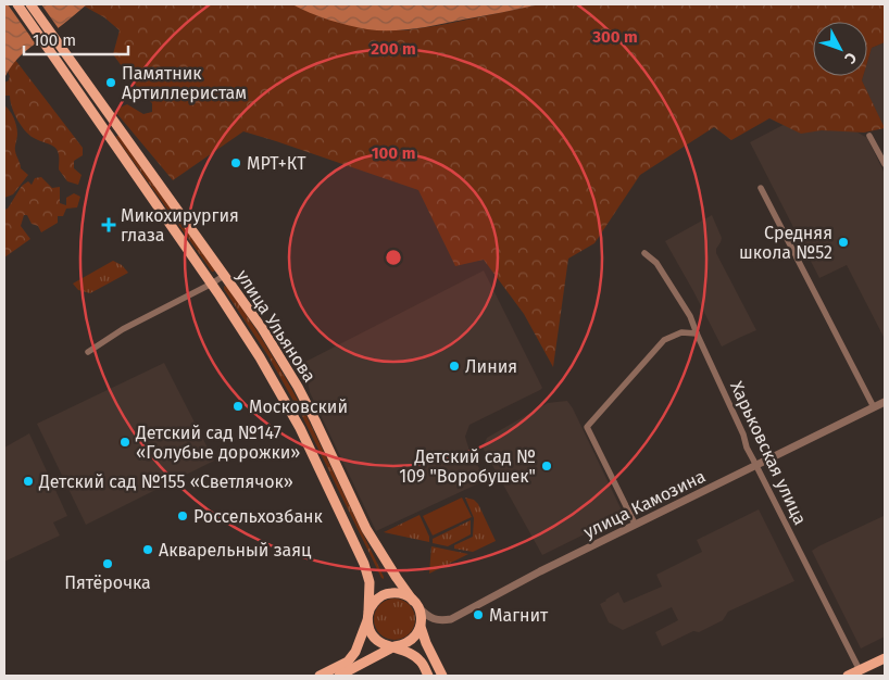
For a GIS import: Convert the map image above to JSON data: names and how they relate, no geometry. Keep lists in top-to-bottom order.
{
  "streets": {
    "main road": ["улица Ульянова"],
    "street": ["Харьковская улица", "улица Камозина"]
  },
  "crossings": [
    ["улица Ульянова", "улица Камозина"],
    ["Харьковская улица", "улица Камозина"]
  ],
  "places": {
    "other": [
      "Памятник Артиллеристам",
      "МРТ+КТ",
      "Средняя школа №52",
      "Линия",
      "Московский",
      "Детский сад №147 «Голубые дорожки»",
      "Детский сад № 109 \"Воробушек\"",
      "Детский сад №155 «Светлячок»",
      "Россельхозбанк",
      "Акварельный заяц",
      "Пятёрочка",
      "Магнит"
    ],
    "health": ["Микохирургия глаза"]
  },
  "scale_bar": "100 m",
  "north": "bottom right",
  "rings": ["300 m", "200 m", "100 m"]
}
